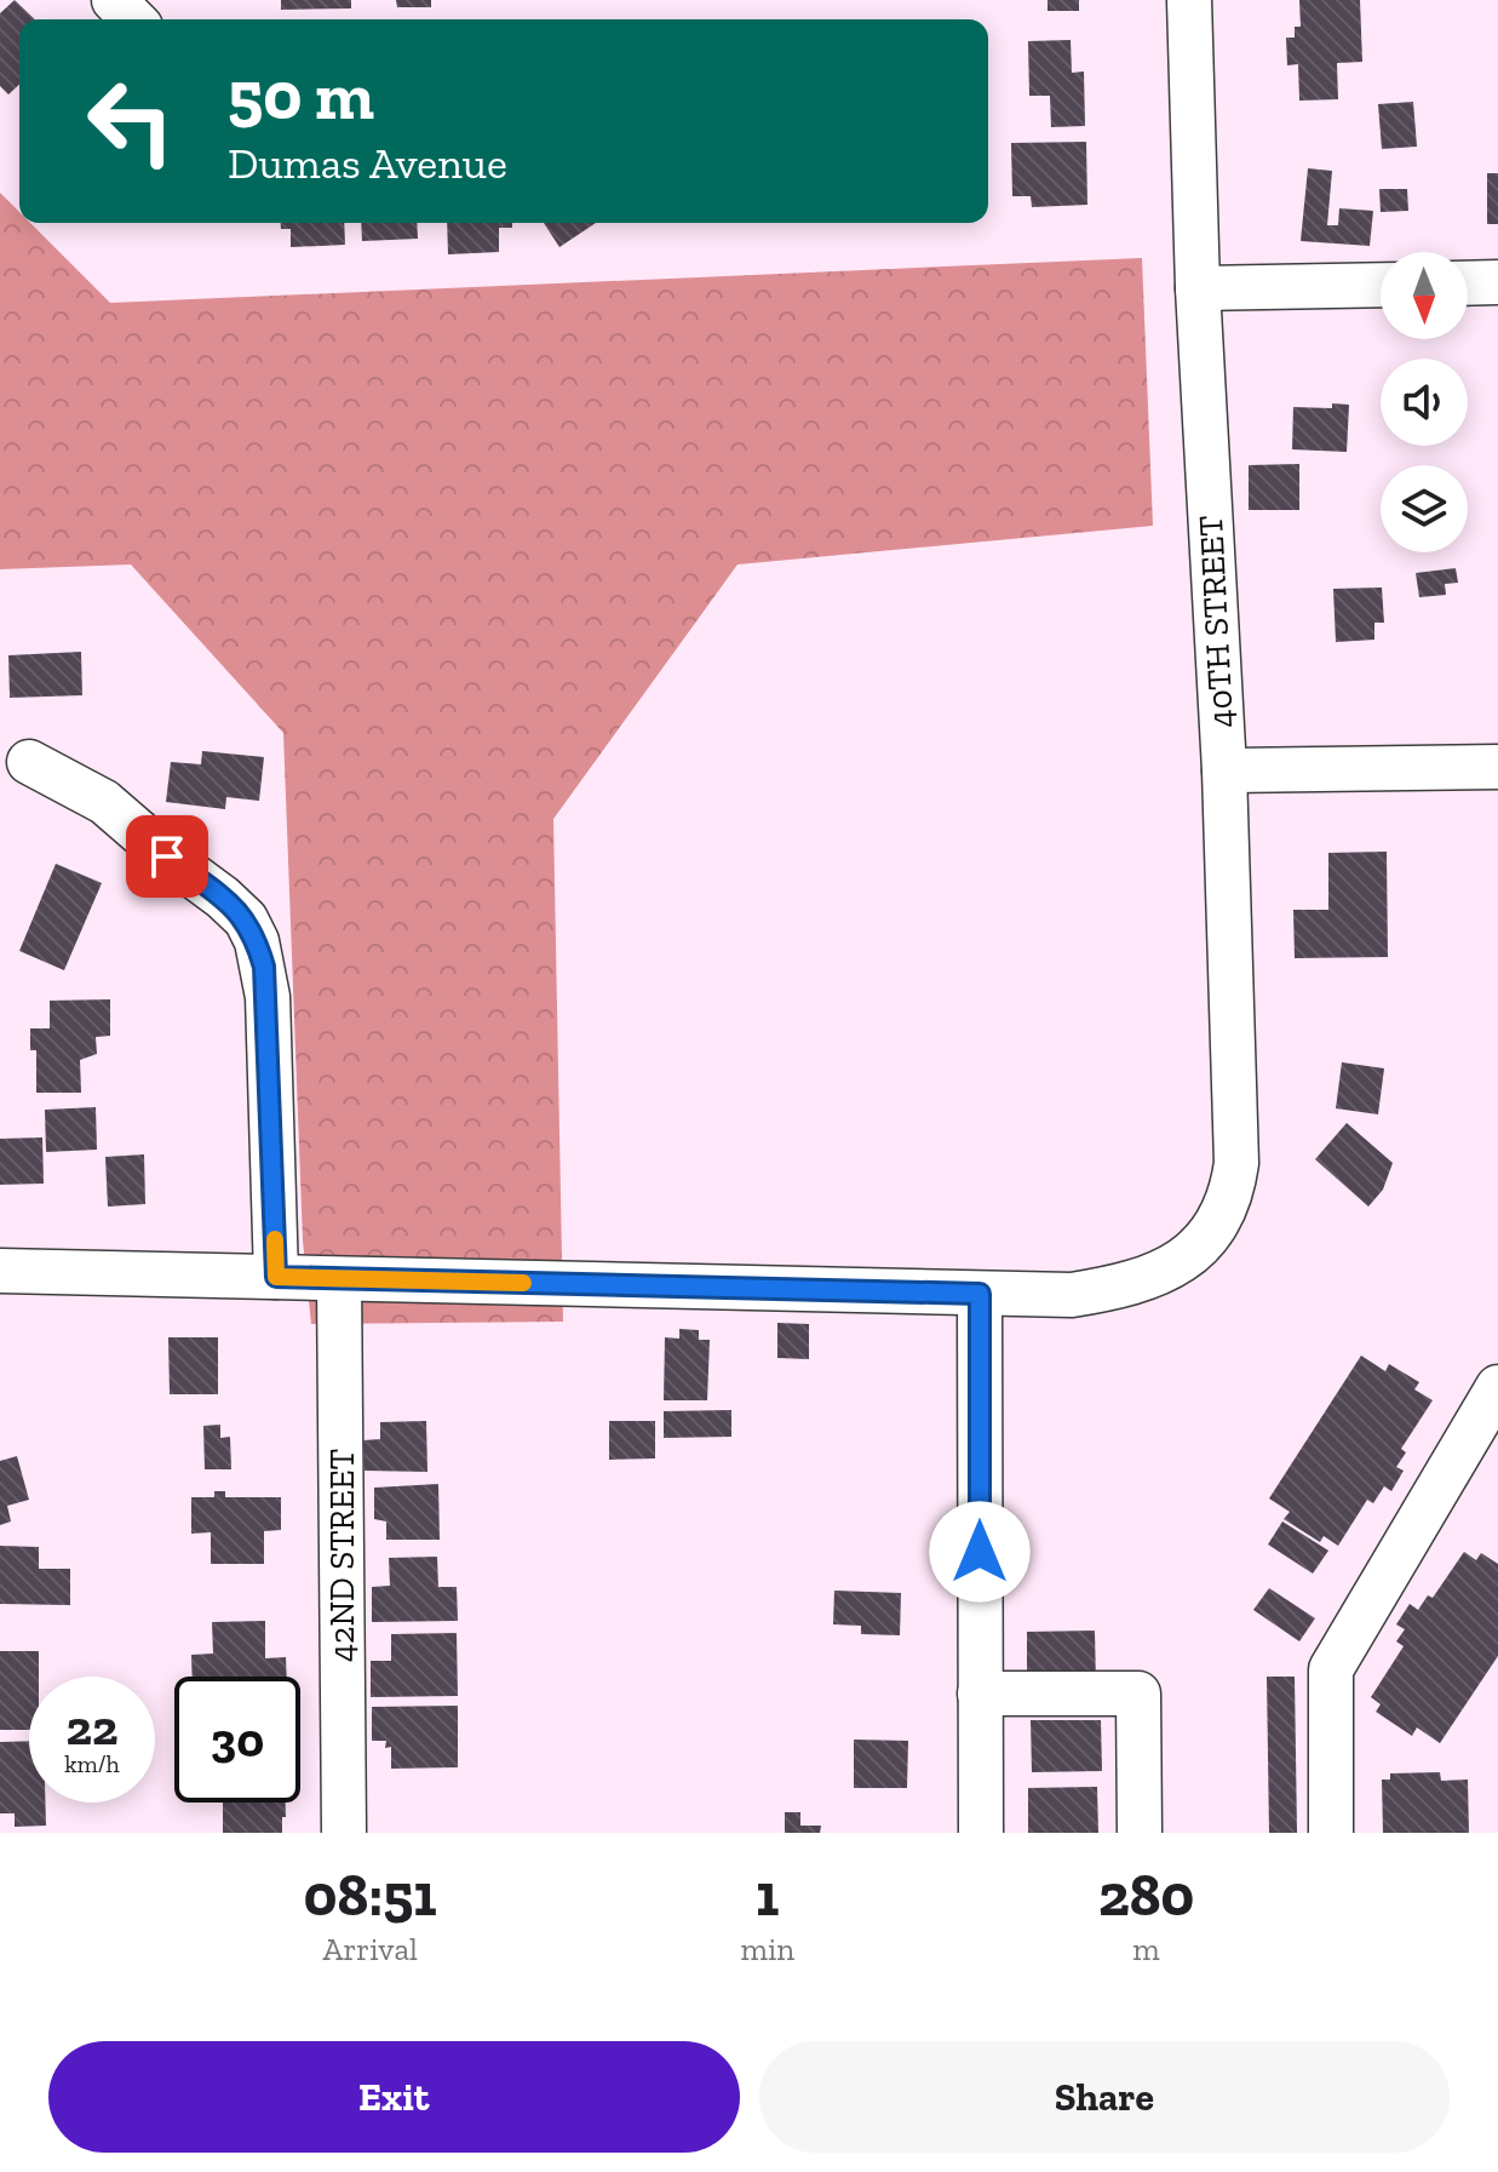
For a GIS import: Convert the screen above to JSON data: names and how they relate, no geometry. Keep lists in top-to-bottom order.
{
  "streets": {
    "street": ["40TH STREET", "42ND STREET"]
  },
  "north": "bottom",
  "page": {
    "turn": ["50 m", "Dumas Avenue"],
    "speed": "22 km/h",
    "limit": "30",
    "eta": [
      "08:51",
      "Arrival",
      "1",
      "min",
      "280",
      "m"
    ],
    "buttons": ["Exit", "Share"]
  }
}
